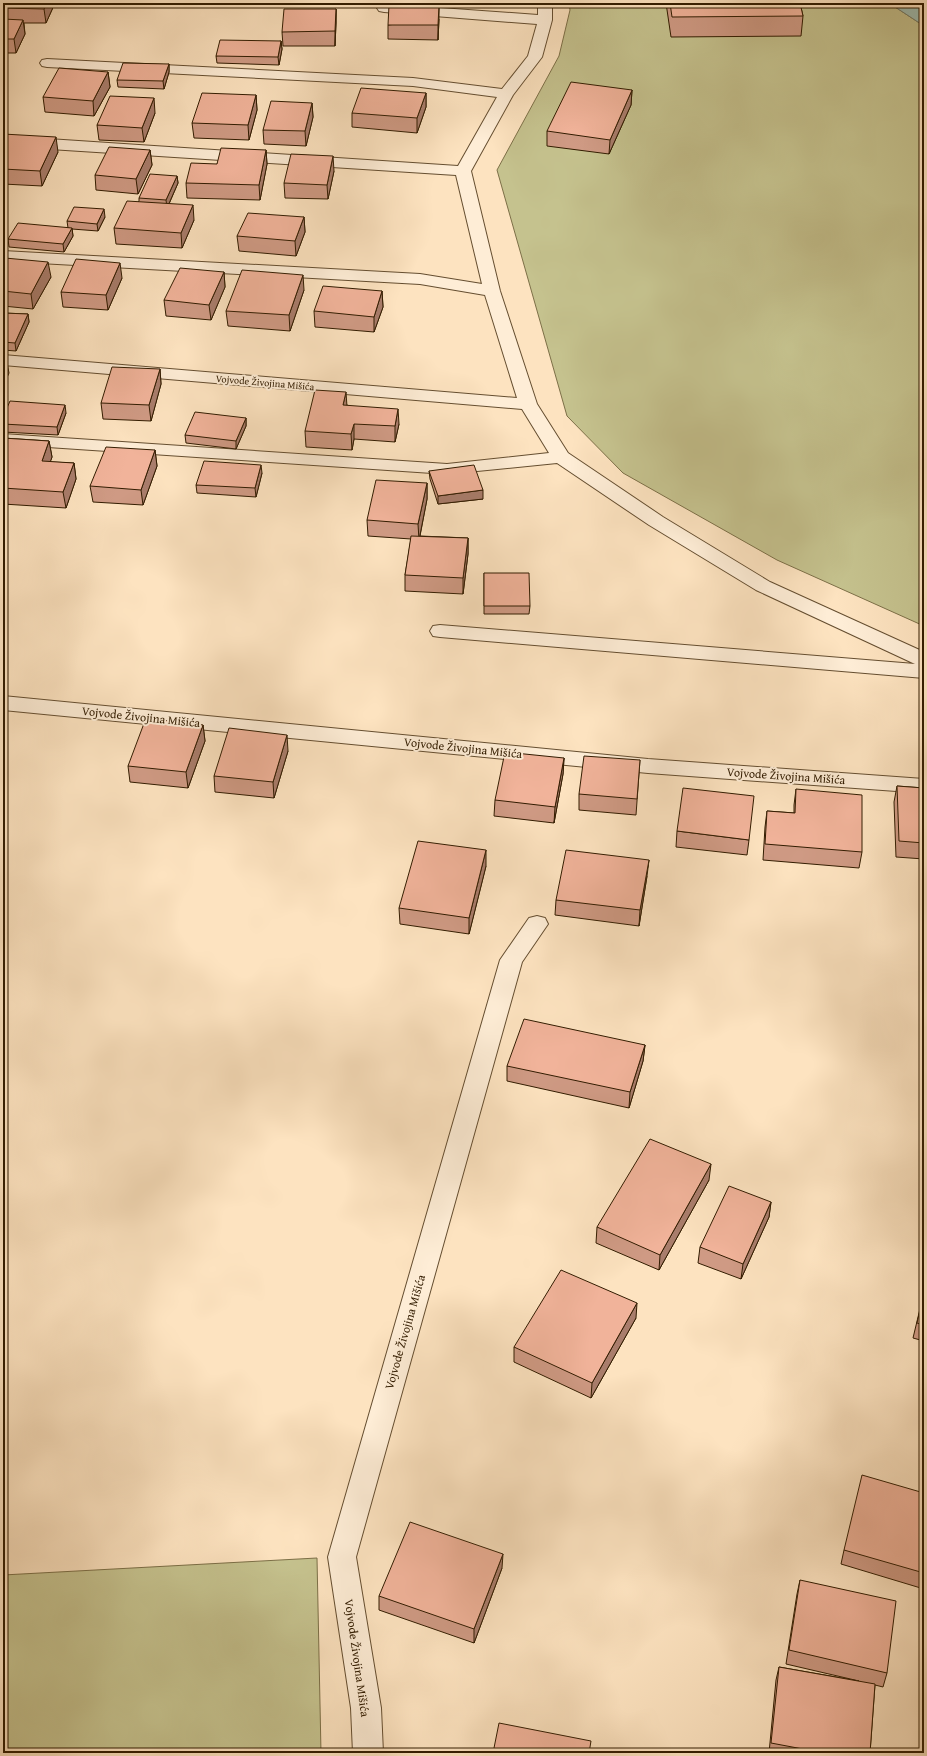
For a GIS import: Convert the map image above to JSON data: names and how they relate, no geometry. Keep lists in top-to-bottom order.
{
  "streets": {
    "street": ["Vojvode Živojina Mišića"]
  }
}
